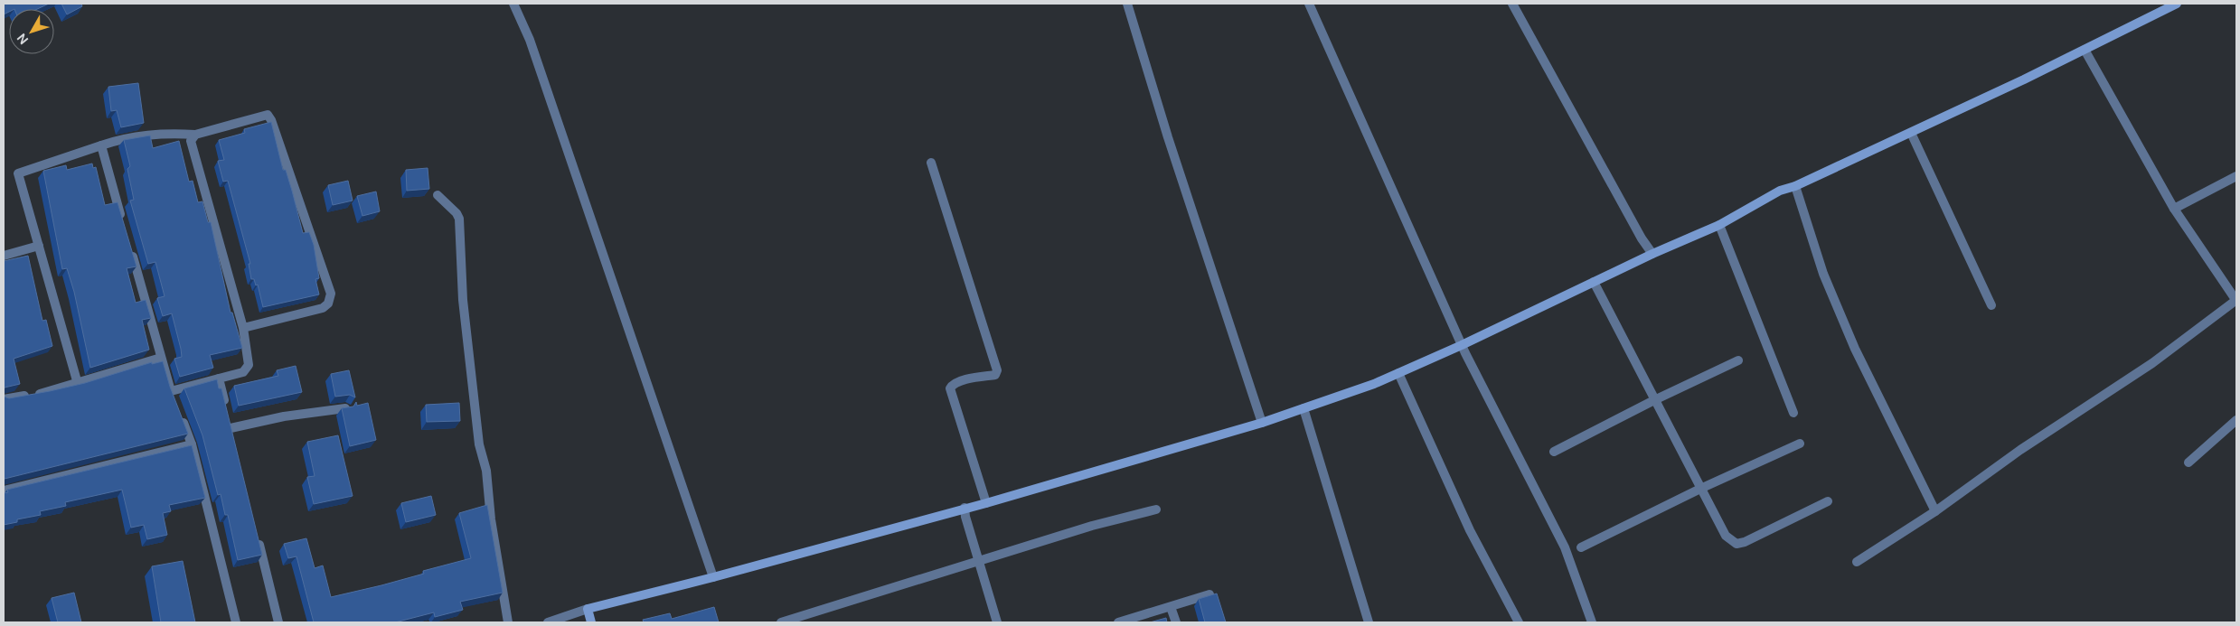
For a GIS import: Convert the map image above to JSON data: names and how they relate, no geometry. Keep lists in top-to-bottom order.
{
  "north": "bottom left"
}
